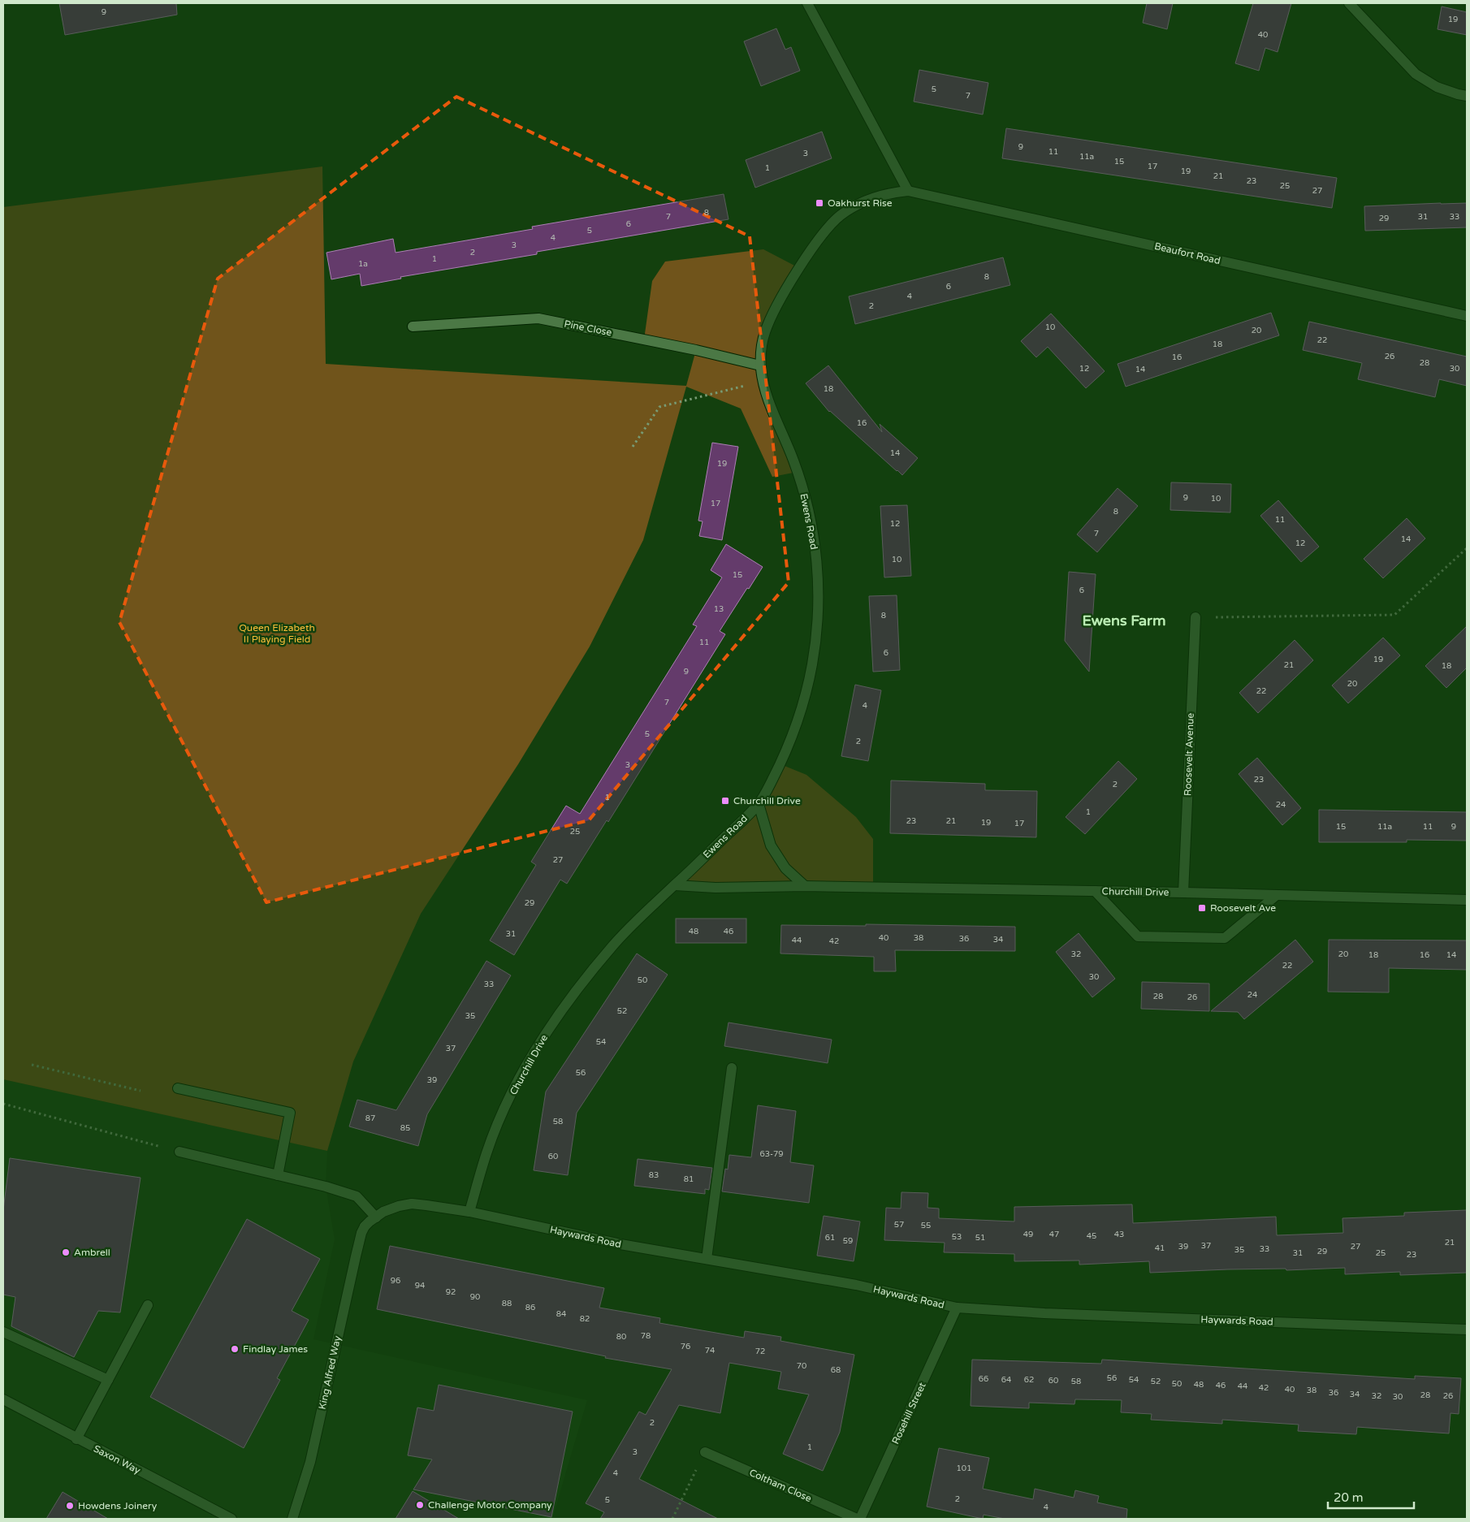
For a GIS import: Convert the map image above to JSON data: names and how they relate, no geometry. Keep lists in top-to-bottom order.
{
  "streets": {
    "street": [
      "Beaufort Road",
      "Pine Close",
      "Ewens Road",
      "Roosevelt Avenue",
      "Churchill Drive",
      "Haywards Road",
      "King Alfred Way",
      "Rosehill Street",
      "Saxon Way",
      "Coltham Close"
    ]
  },
  "crossings": [
    ["Beaufort Road", "Ewens Road"],
    ["Pine Close", "Ewens Road"],
    ["Ewens Road", "Churchill Drive"],
    ["Roosevelt Avenue", "Churchill Drive"],
    ["Churchill Drive", "Haywards Road"],
    ["Haywards Road", "King Alfred Way"],
    ["Haywards Road", "Rosehill Street"]
  ],
  "districts": ["Ewens Farm"],
  "parks": ["Queen Elizabeth II Playing Field"],
  "places": {
    "transit": ["Oakhurst Rise", "Churchill Drive", "Roosevelt Ave"],
    "other": [
      "Ambrell",
      "Findlay James",
      "Challenge Motor Company",
      "Howdens Joinery"
    ]
  },
  "house_numbers": [
    "9",
    "19",
    "40",
    "5",
    "7",
    "9",
    "11",
    "3",
    "11a",
    "15",
    "17",
    "1",
    "19",
    "21",
    "23",
    "25",
    "27",
    "8",
    "7",
    "31",
    "33",
    "29",
    "6",
    "5",
    "4",
    "3",
    "2",
    "1",
    "1a",
    "8",
    "6",
    "4",
    "2",
    "10",
    "20",
    "22",
    "18",
    "26",
    "16",
    "28",
    "12",
    "30",
    "14",
    "18",
    "16",
    "14",
    "19",
    "9",
    "10",
    "17",
    "8",
    "11",
    "12",
    "7",
    "14",
    "12",
    "10",
    "15",
    "6",
    "13",
    "8",
    "11",
    "6",
    "19",
    "21",
    "18",
    "9",
    "20",
    "22",
    "7",
    "4",
    "5",
    "2",
    "3",
    "23",
    "2",
    "1",
    "24",
    "1",
    "23",
    "21",
    "19",
    "17",
    "15",
    "11a",
    "11",
    "9",
    "25",
    "27",
    "29",
    "48",
    "46",
    "31",
    "40",
    "38",
    "36",
    "34",
    "44",
    "42",
    "32",
    "20",
    "18",
    "16",
    "14",
    "22",
    "30",
    "50",
    "33",
    "24",
    "28",
    "26",
    "52",
    "35",
    "54",
    "37",
    "56",
    "39",
    "87",
    "58",
    "85",
    "63-79",
    "60",
    "83",
    "81",
    "57",
    "55",
    "49",
    "47",
    "43",
    "45",
    "53",
    "61",
    "51",
    "59",
    "21",
    "37",
    "39",
    "27",
    "41",
    "33",
    "35",
    "29",
    "31",
    "25",
    "23",
    "96",
    "94",
    "92",
    "90",
    "88",
    "86",
    "84",
    "82",
    "78",
    "80",
    "76",
    "74",
    "72",
    "70",
    "68",
    "56",
    "66",
    "64",
    "62",
    "54",
    "60",
    "58",
    "52",
    "50",
    "48",
    "46",
    "44",
    "42",
    "40",
    "38",
    "36",
    "34",
    "28",
    "32",
    "26",
    "30",
    "2",
    "1",
    "3",
    "101",
    "4",
    "2",
    "5",
    "4"
  ],
  "scale_bar": "20 m"
}
